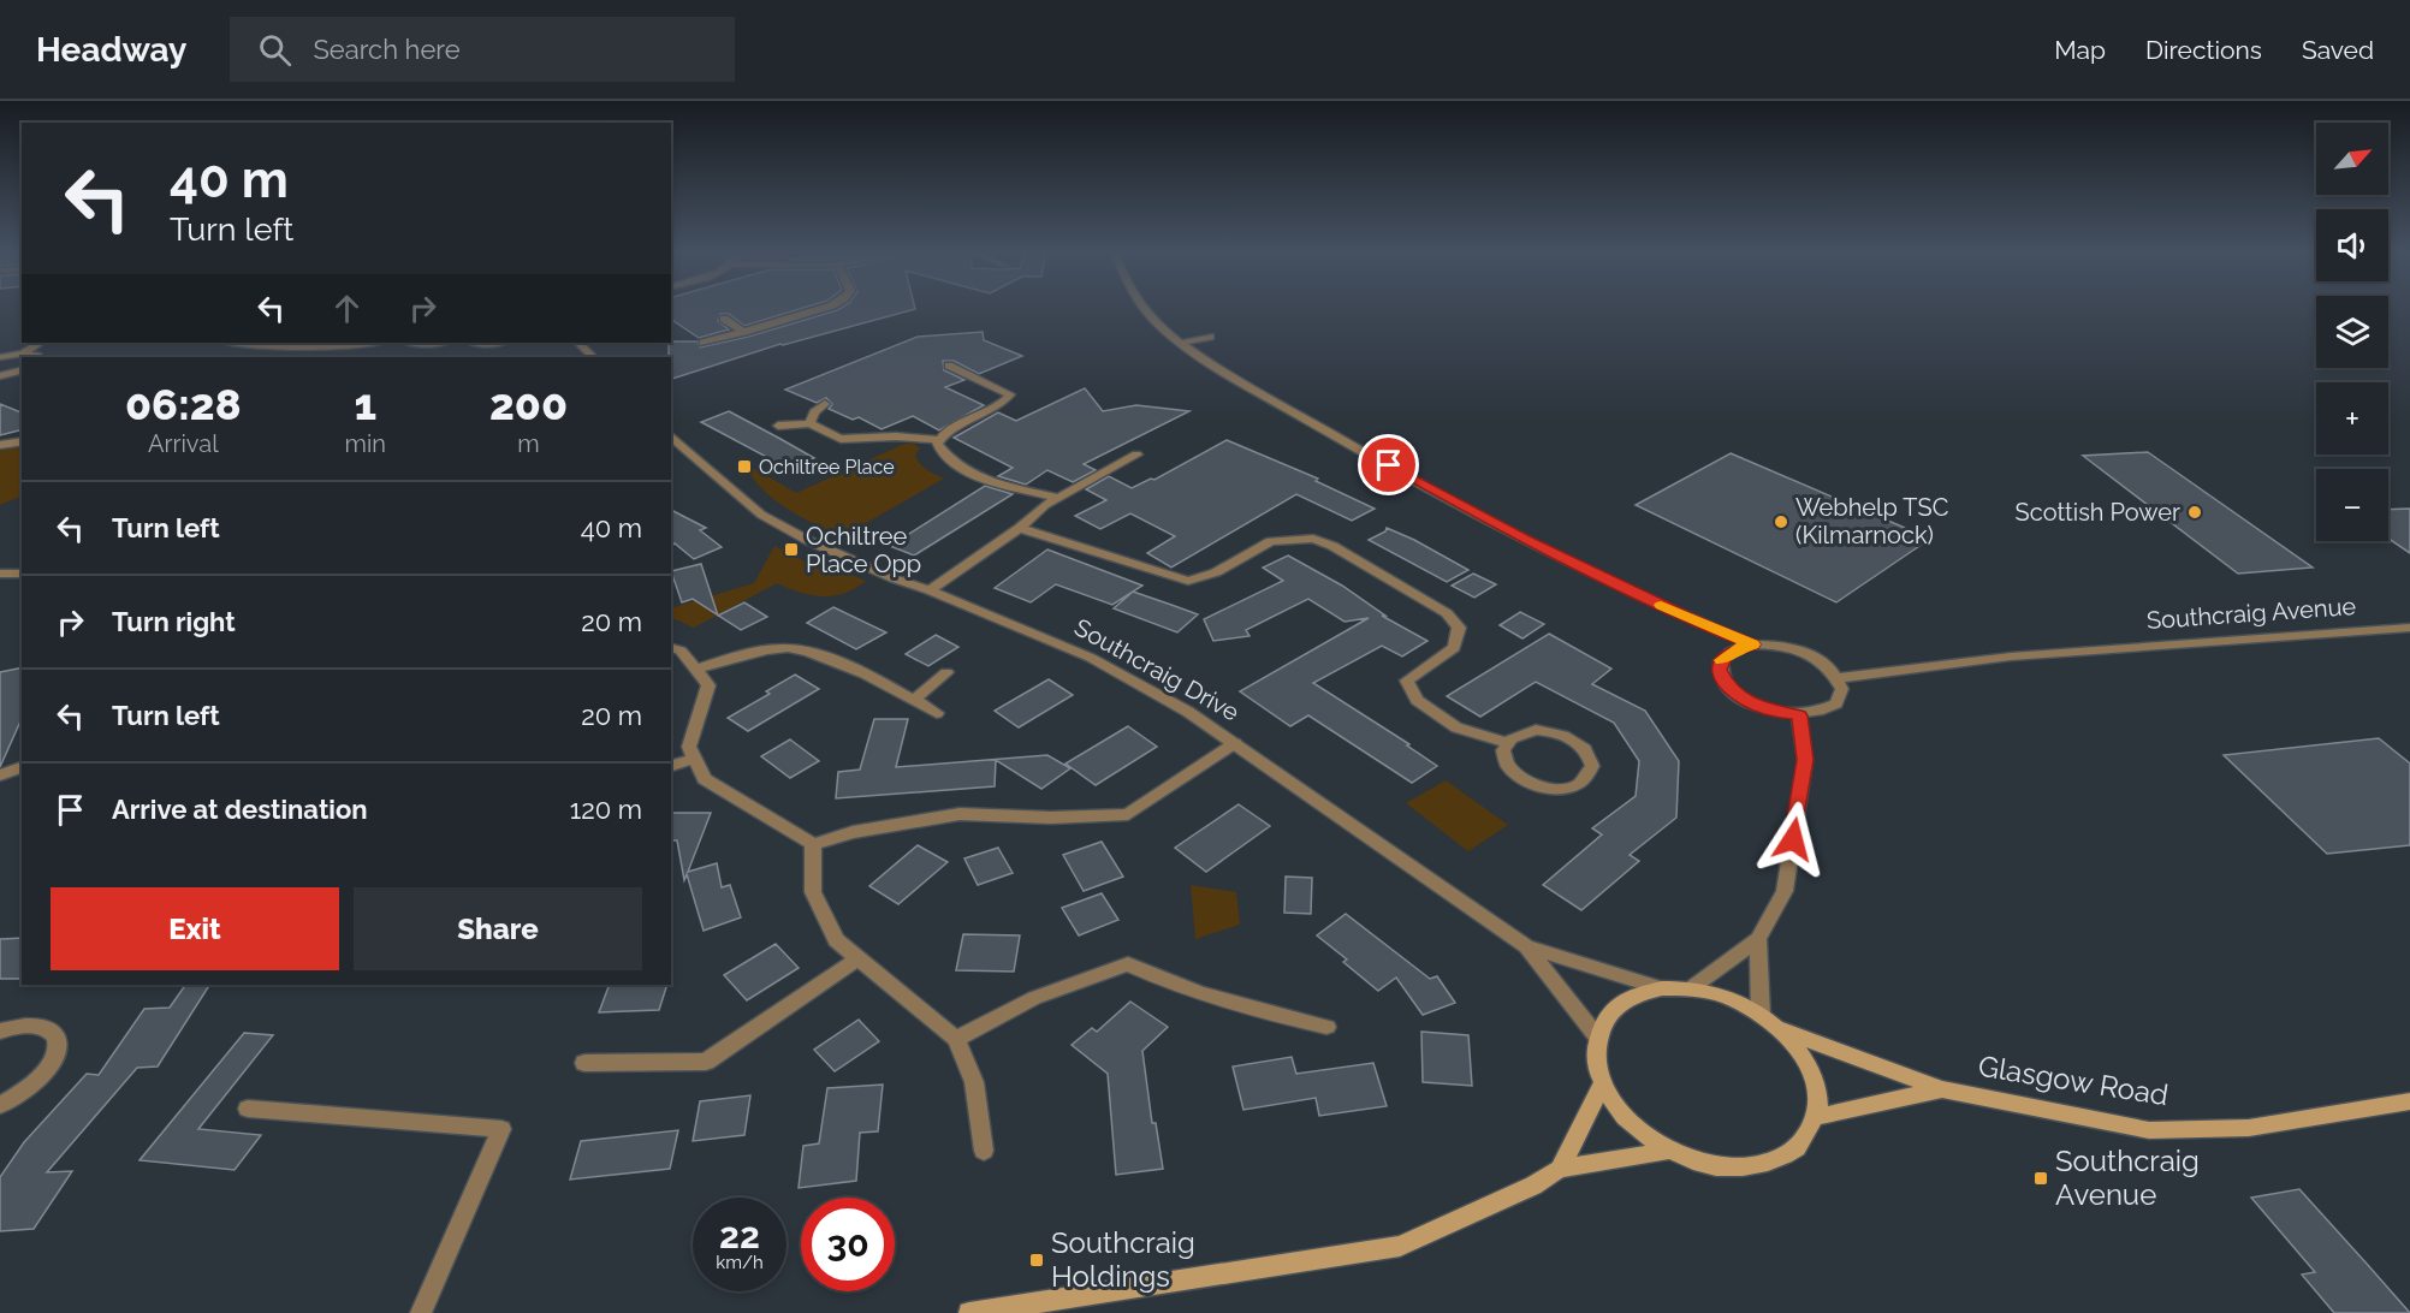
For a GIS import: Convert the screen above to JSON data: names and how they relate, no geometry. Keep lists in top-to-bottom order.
{
  "streets": {
    "main road": ["Glasgow Road"],
    "street": ["Southcraig Avenue", "Southcraig Drive"]
  },
  "crossings": [
    ["Southcraig Drive", "Glasgow Road"]
  ],
  "places": {
    "transit": [
      "Ochiltree Place",
      "Ochiltree Place Opp",
      "Southcraig Avenue",
      "Southcraig Holdings"
    ],
    "other": ["Scottish Power", "Webhelp TSC (Kilmarnock)"]
  },
  "north": "top right",
  "page": {
    "header": "Headway",
    "search": "Search here",
    "nav": ["Map", "Directions", "Saved"],
    "map_buttons": ["+", "−"],
    "turn": ["40 m", "Turn left"],
    "eta": [
      "06:28",
      "Arrival",
      "1",
      "min",
      "200",
      "m"
    ],
    "list": [
      {
        "name": "Turn left",
        "value": "40 m"
      },
      {
        "name": "Turn right",
        "value": "20 m"
      },
      {
        "name": "Turn left",
        "value": "20 m"
      },
      {
        "name": "Arrive at destination",
        "value": "120 m"
      }
    ],
    "buttons": ["Exit", "Share"],
    "speed": "22 km/h",
    "limit": "30"
  }
}
